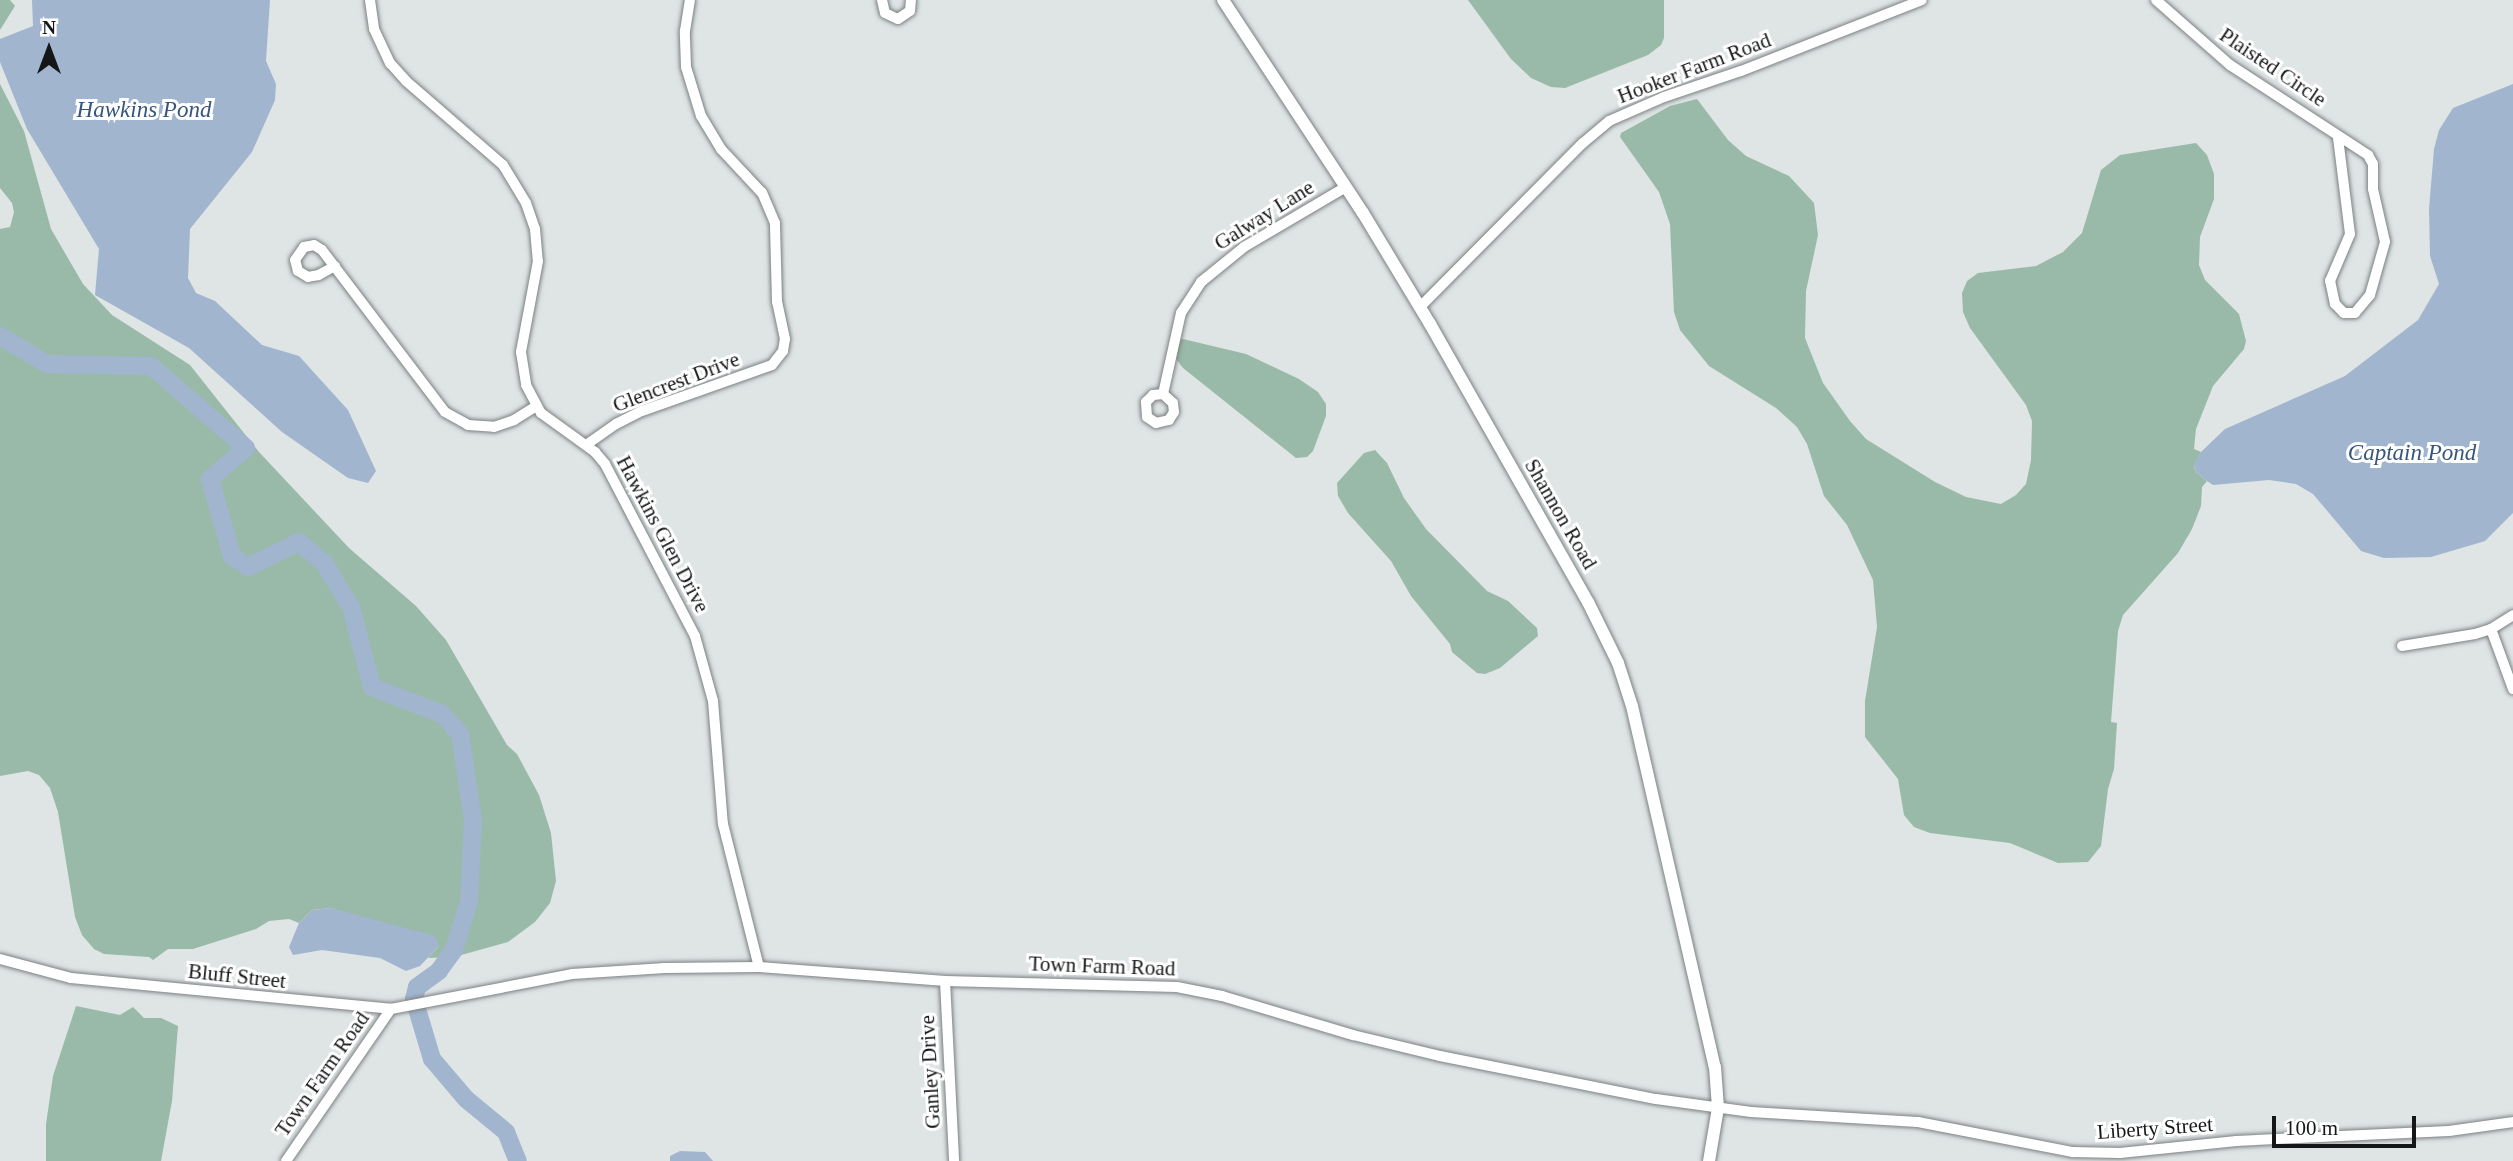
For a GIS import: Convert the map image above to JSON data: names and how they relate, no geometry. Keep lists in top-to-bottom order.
{
  "streets": {
    "street": [
      "Plaisted Circle",
      "Hooker Farm Road",
      "Galway Lane",
      "Glencrest Drive",
      "Shannon Road",
      "Hawkins Glen Drive",
      "Town Farm Road",
      "Bluff Street",
      "Ganley Drive",
      "Liberty Street"
    ]
  },
  "crossings": [
    ["Hooker Farm Road", "Shannon Road"],
    ["Galway Lane", "Shannon Road"],
    ["Glencrest Drive", "Hawkins Glen Drive"],
    ["Shannon Road", "Town Farm Road"],
    ["Shannon Road", "Liberty Street"],
    ["Hawkins Glen Drive", "Town Farm Road"],
    ["Town Farm Road", "Bluff Street"],
    ["Town Farm Road", "Ganley Drive"],
    ["Town Farm Road", "Liberty Street"]
  ],
  "water": ["Hawkins Pond", "Captain Pond"],
  "scale_bar": "100 m",
  "north": "top"
}
